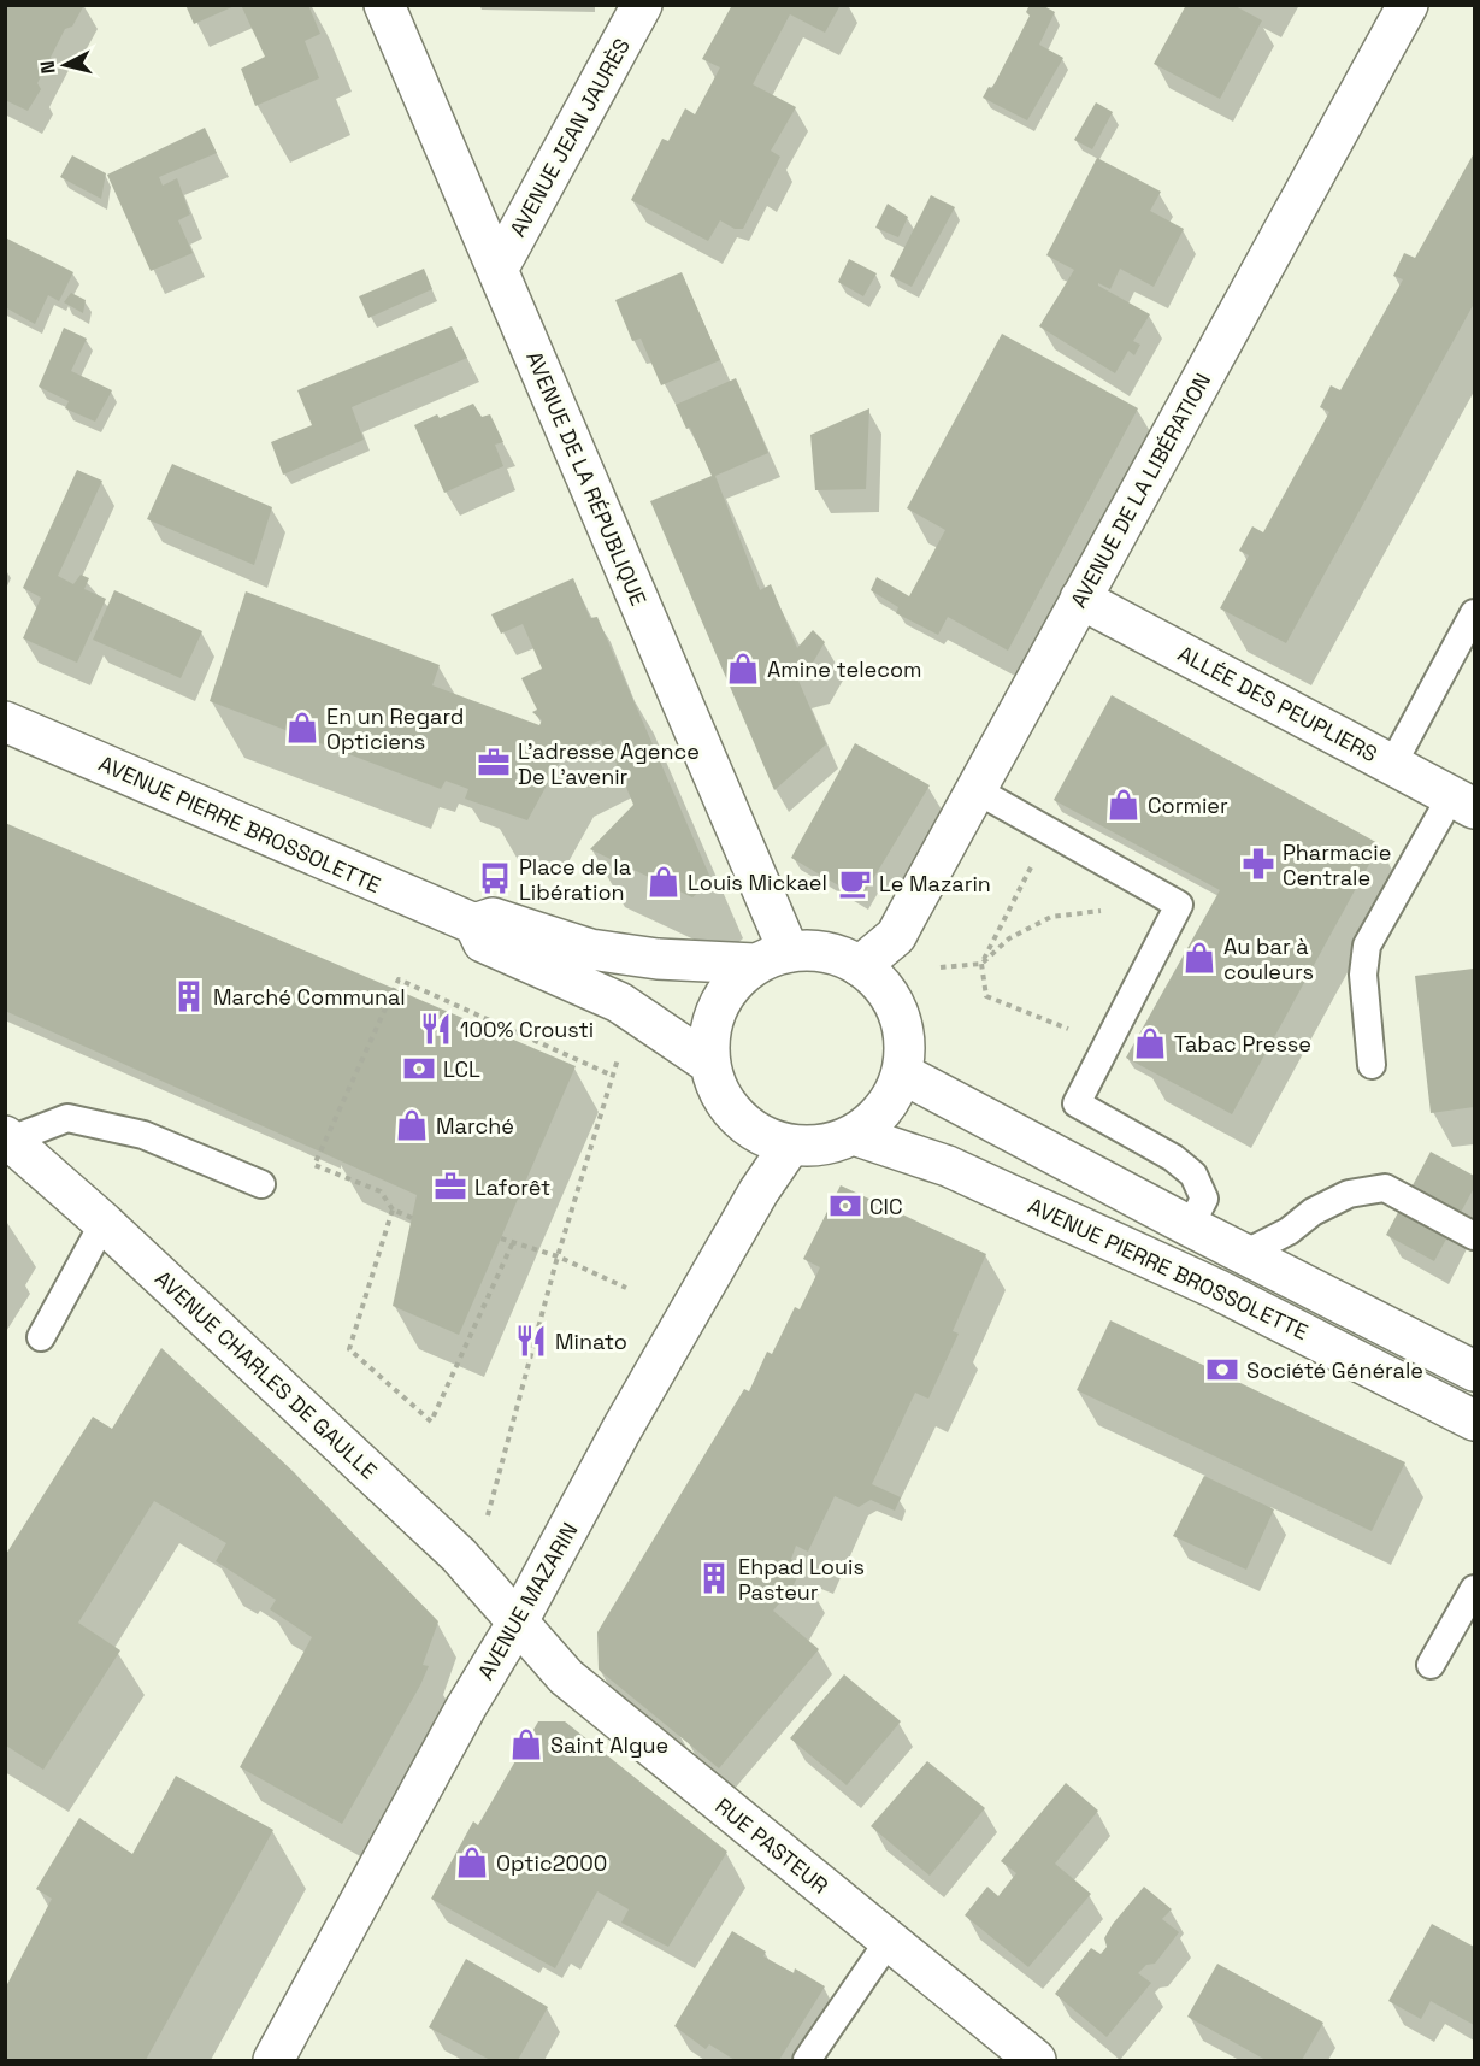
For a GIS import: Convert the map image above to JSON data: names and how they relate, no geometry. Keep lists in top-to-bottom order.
{
  "streets": {
    "street": [
      "AVENUE JEAN JAURÈS",
      "AVENUE DE LA RÉPUBLIQUE",
      "AVENUE DE LA LIBÉRATION",
      "ALLÉE DES PEUPLIERS",
      "AVENUE PIERRE BROSSOLETTE",
      "AVENUE CHARLES DE GAULLE",
      "AVENUE MAZARIN",
      "RUE PASTEUR"
    ]
  },
  "crossings": [
    ["AVENUE JEAN JAURÈS", "AVENUE DE LA RÉPUBLIQUE"],
    ["AVENUE DE LA RÉPUBLIQUE", "AVENUE DE LA LIBÉRATION"],
    ["AVENUE DE LA RÉPUBLIQUE", "AVENUE PIERRE BROSSOLETTE"],
    ["AVENUE DE LA RÉPUBLIQUE", "AVENUE MAZARIN"],
    ["AVENUE DE LA LIBÉRATION", "ALLÉE DES PEUPLIERS"],
    ["AVENUE DE LA LIBÉRATION", "AVENUE PIERRE BROSSOLETTE"],
    ["AVENUE DE LA LIBÉRATION", "AVENUE MAZARIN"],
    ["AVENUE PIERRE BROSSOLETTE", "AVENUE MAZARIN"],
    ["AVENUE CHARLES DE GAULLE", "AVENUE MAZARIN"],
    ["AVENUE CHARLES DE GAULLE", "RUE PASTEUR"],
    ["AVENUE MAZARIN", "RUE PASTEUR"]
  ],
  "places": {
    "shop": [
      "Amine telecom",
      "En un Regard Opticiens",
      "Cormier",
      "Louis Mickael",
      "Au bar à couleurs",
      "Tabac Presse",
      "Marché",
      "Saint Algue",
      "Optic2000"
    ],
    "office": ["L'adresse Agence De L'avenir", "Laforêt"],
    "pharmacy": ["Pharmacie Centrale"],
    "bus stop": ["Place de la Libération"],
    "cafe": ["Le Mazarin"],
    "building": ["Marché Communal", "Ehpad Louis Pasteur"],
    "restaurant": ["100% Crousti", "Minato"],
    "bank": ["LCL", "CIC", "Société Générale"]
  },
  "north": "left"
}
